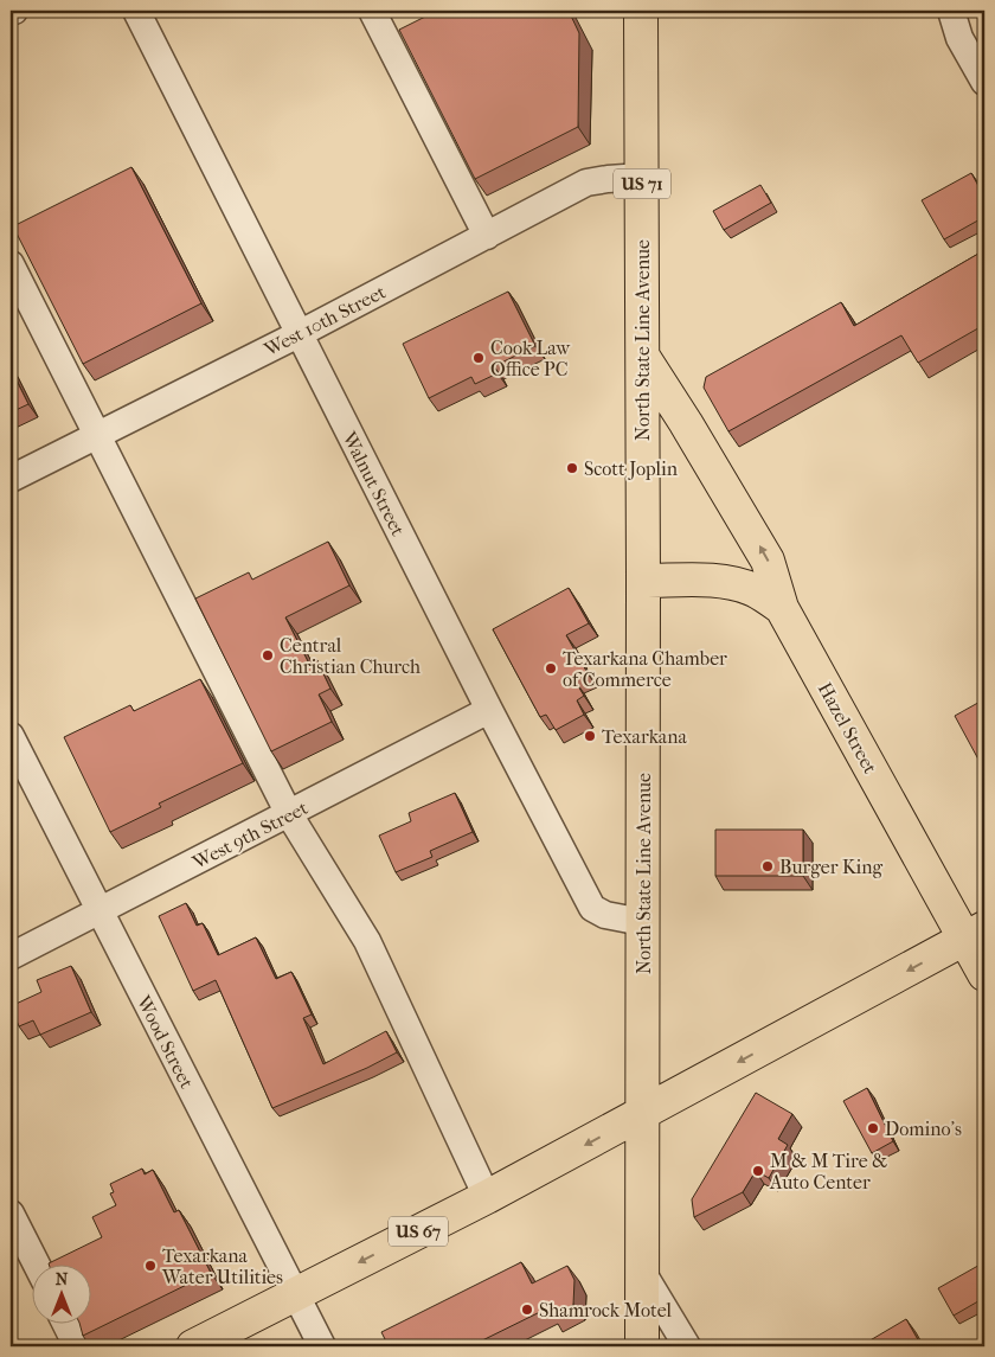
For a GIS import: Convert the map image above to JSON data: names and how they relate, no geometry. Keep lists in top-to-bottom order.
{
  "streets": {
    "main road": [
      "US 71",
      "North State Line Avenue",
      "Hazel Street",
      "US 67"
    ],
    "street": [
      "West 10th Street",
      "Walnut Street",
      "West 9th Street",
      "Wood Street"
    ]
  },
  "crossings": [
    ["West 10th Street", "North State Line Avenue"],
    ["West 10th Street", "Walnut Street"],
    ["North State Line Avenue", "Walnut Street"],
    ["North State Line Avenue", "Hazel Street"],
    ["North State Line Avenue", "US 67"],
    ["Walnut Street", "West 9th Street"],
    ["Hazel Street", "US 67"],
    ["West 9th Street", "Wood Street"],
    ["Wood Street", "US 67"]
  ],
  "places": [
    "Cook Law Office PC",
    "Scott Joplin",
    "Central Christian Church",
    "Texarkana Chamber of Commerce",
    "Texarkana",
    "Burger King",
    "Domino's",
    "M & M Tire & Auto Center",
    "Texarkana Water Utilities",
    "Shamrock Motel"
  ],
  "north": "top"
}
